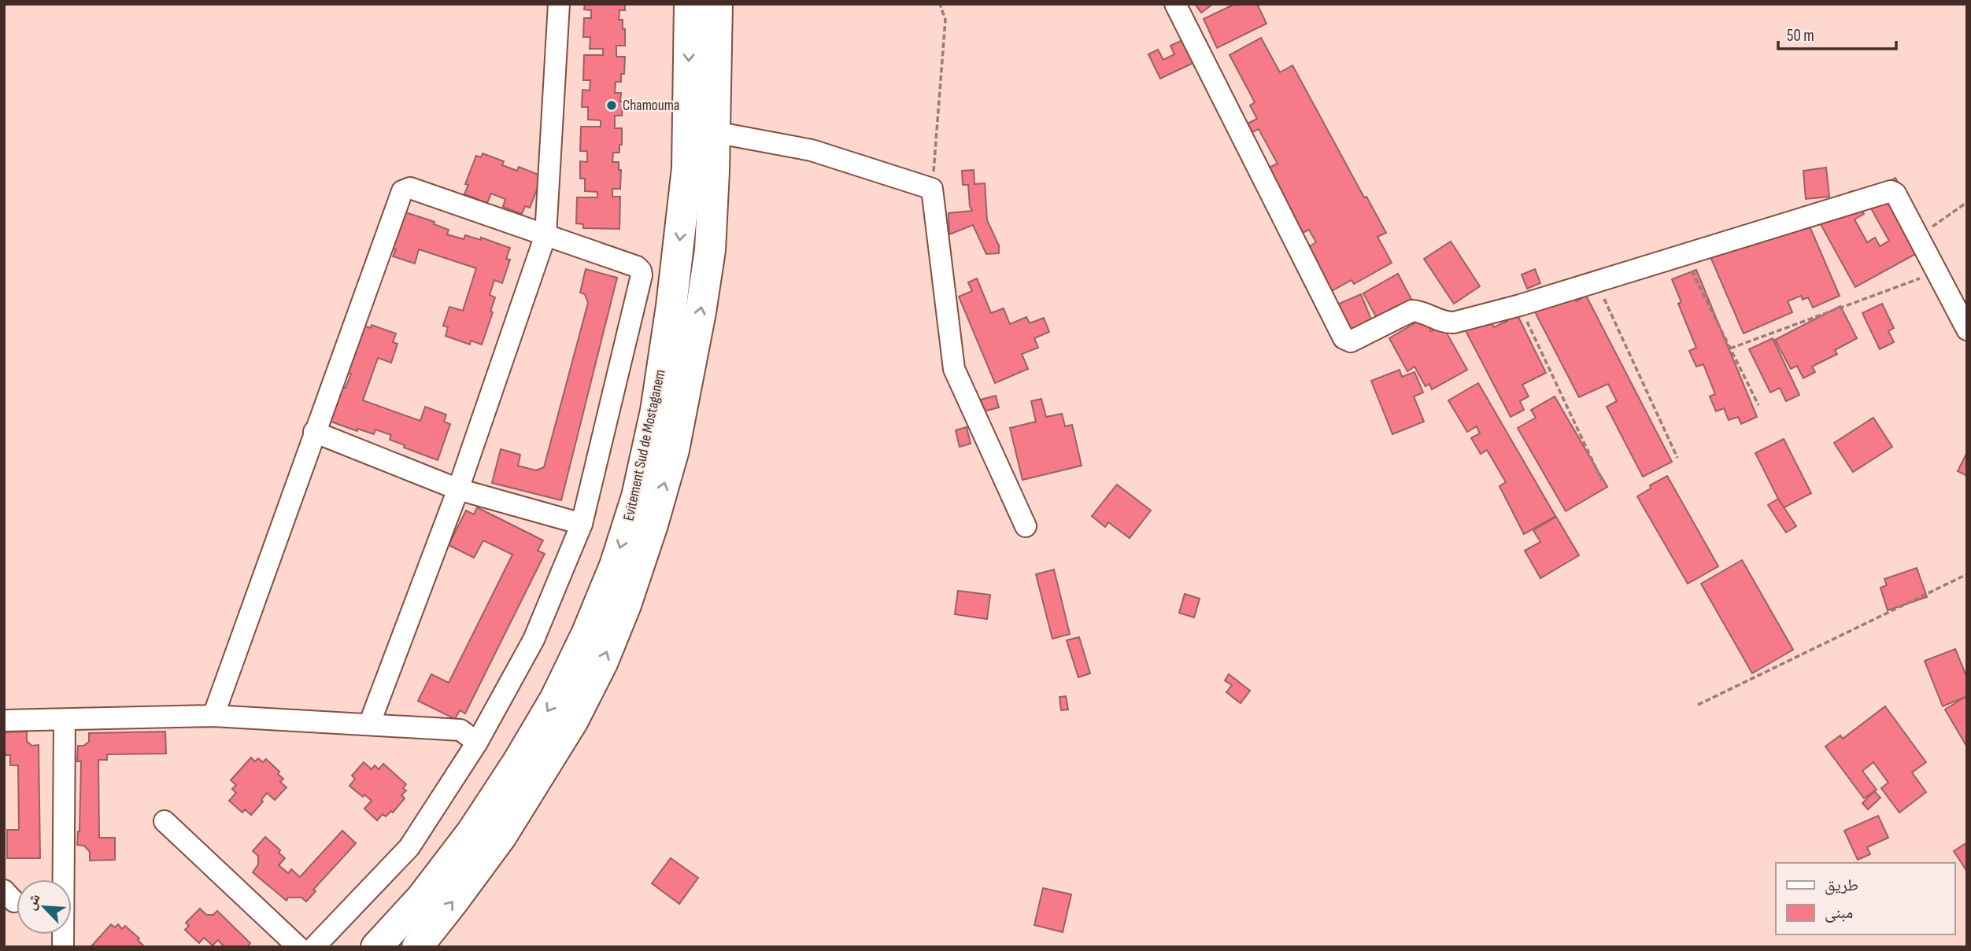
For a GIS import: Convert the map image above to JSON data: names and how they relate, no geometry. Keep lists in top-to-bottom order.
{
  "streets": {
    "highway": ["Evitement Sud de Mostaganem"]
  },
  "places": ["Chamouma"],
  "legend": ["طريق", "مبنى"],
  "scale_bar": "50 m",
  "north": "top left"
}
